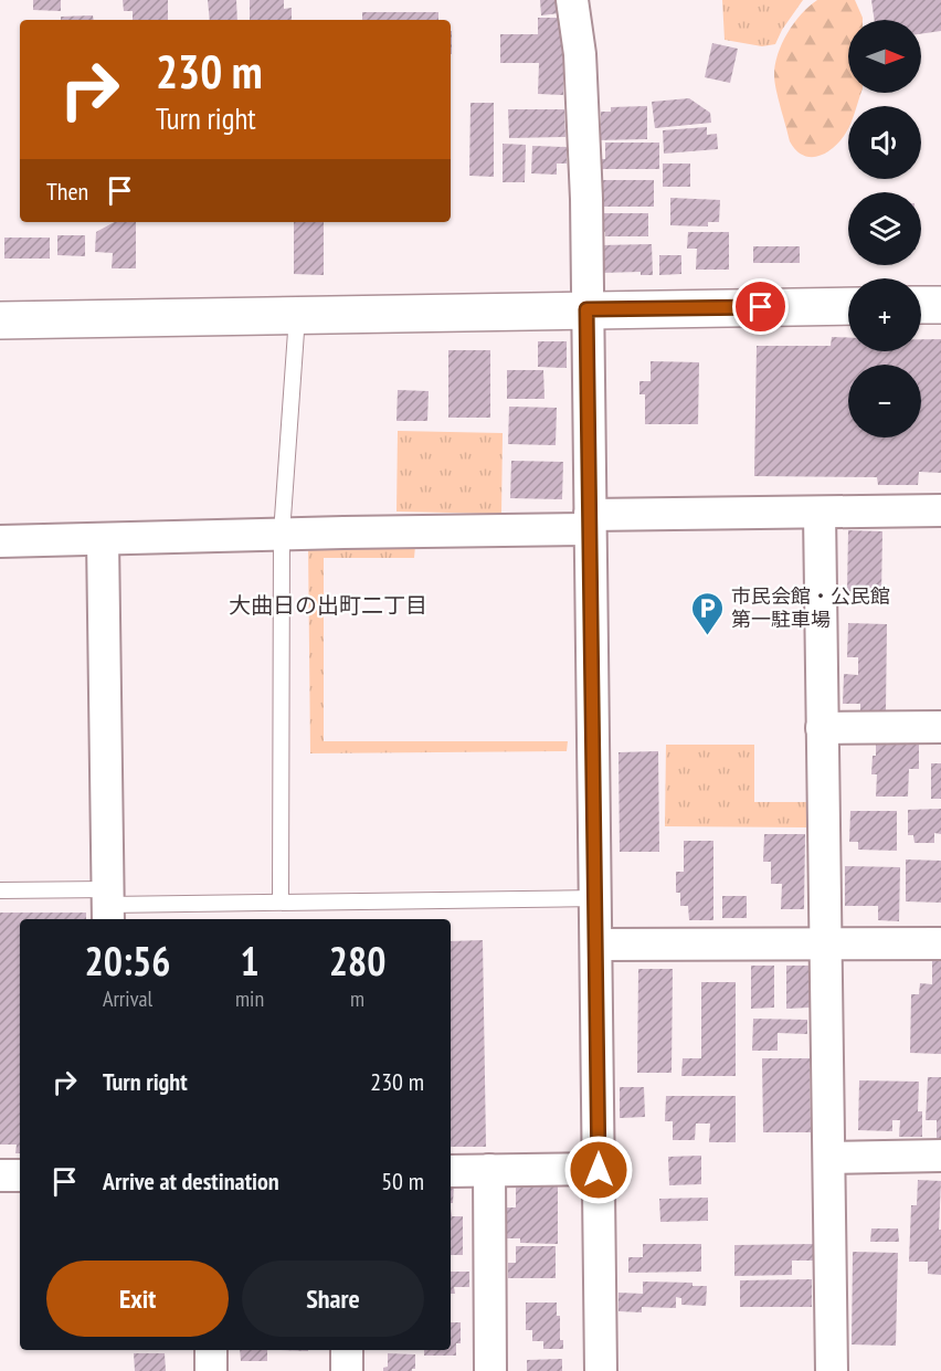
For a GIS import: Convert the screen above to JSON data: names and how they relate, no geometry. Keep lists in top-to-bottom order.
{
  "districts": ["大曲日の出町二丁目"],
  "places": {
    "parking": ["市民会館・公民館 第一駐車場"]
  },
  "north": "right",
  "page": {
    "map_buttons": ["+", "−"],
    "turn": ["230 m", "Turn right"],
    "then": "Then",
    "eta": [
      "20:56",
      "Arrival",
      "1",
      "min",
      "280",
      "m"
    ],
    "list": [
      {
        "name": "Turn right",
        "value": "230 m"
      },
      {
        "name": "Arrive at destination",
        "value": "50 m"
      }
    ],
    "buttons": ["Exit", "Share"]
  }
}
